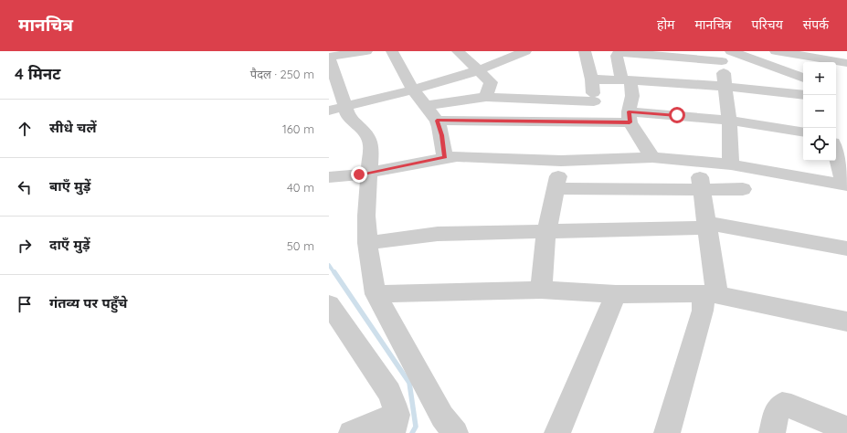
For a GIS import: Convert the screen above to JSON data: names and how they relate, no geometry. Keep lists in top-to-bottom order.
{
  "page": {
    "header": "मानचित्र",
    "nav": [
      "होम",
      "मानचित्र",
      "परिचय",
      "संपर्क"
    ],
    "heading": ["4 मिनट", "पैदल · 250 m"],
    "map_buttons": ["+", "−"],
    "list": [
      ["सीधे चलें", "160 m"],
      ["बाएँ मुड़ें", "40 m"],
      ["दाएँ मुड़ें", "50 m"],
      "गंतव्य पर पहुँचे"
    ]
  }
}
